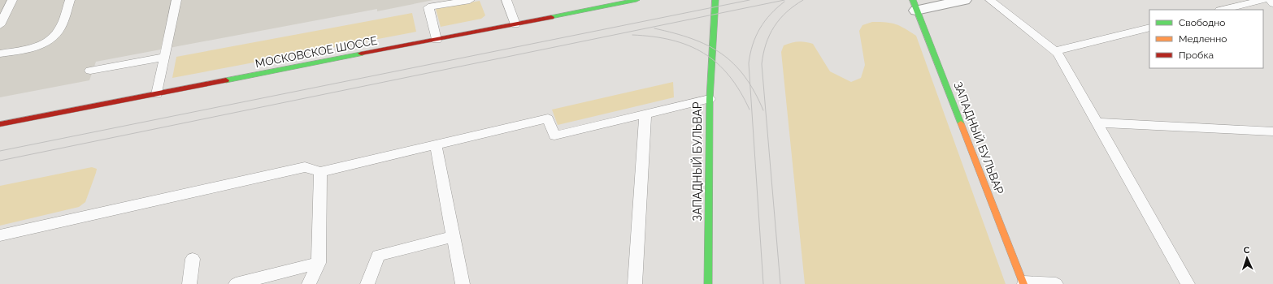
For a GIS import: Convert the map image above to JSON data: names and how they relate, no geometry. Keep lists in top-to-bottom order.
{
  "streets": {
    "street": ["МОСКОВСКОЕ ШОССЕ", "ЗАПАДНЫЙ БУЛЬВАР"]
  },
  "legend": ["Свободно", "Медленно", "Пробка"],
  "north": "top"
}
